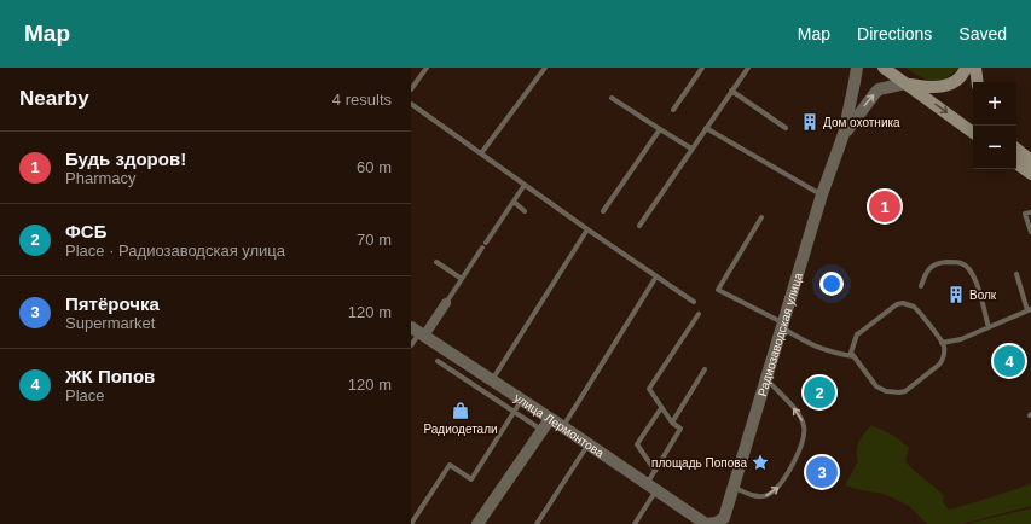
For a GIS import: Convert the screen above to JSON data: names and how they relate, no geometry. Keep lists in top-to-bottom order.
{
  "streets": {
    "street": ["Радиозаводская улица", "улица Лермонтова"]
  },
  "crossings": [
    ["Радиозаводская улица", "улица Лермонтова"]
  ],
  "places": {
    "building": ["Дом охотника", "Волк"],
    "shop": ["Радиодетали"],
    "place": ["площадь Попова"]
  },
  "page": {
    "header": "Map",
    "nav": ["Map", "Directions", "Saved"],
    "heading": ["Nearby", "4 results"],
    "map_buttons": ["+", "−"],
    "list": [
      {
        "mark": "1",
        "name": "Будь здоров!",
        "note": "Pharmacy",
        "value": "60 m"
      },
      {
        "mark": "2",
        "name": "ФСБ",
        "note": "Place · Радиозаводская улица",
        "value": "70 m"
      },
      {
        "mark": "3",
        "name": "Пятёрочка",
        "note": "Supermarket",
        "value": "120 m"
      },
      {
        "mark": "4",
        "name": "ЖК Попов",
        "note": "Place",
        "value": "120 m"
      }
    ],
    "pins": [
      "1",
      "4",
      "2",
      "3"
    ]
  }
}
